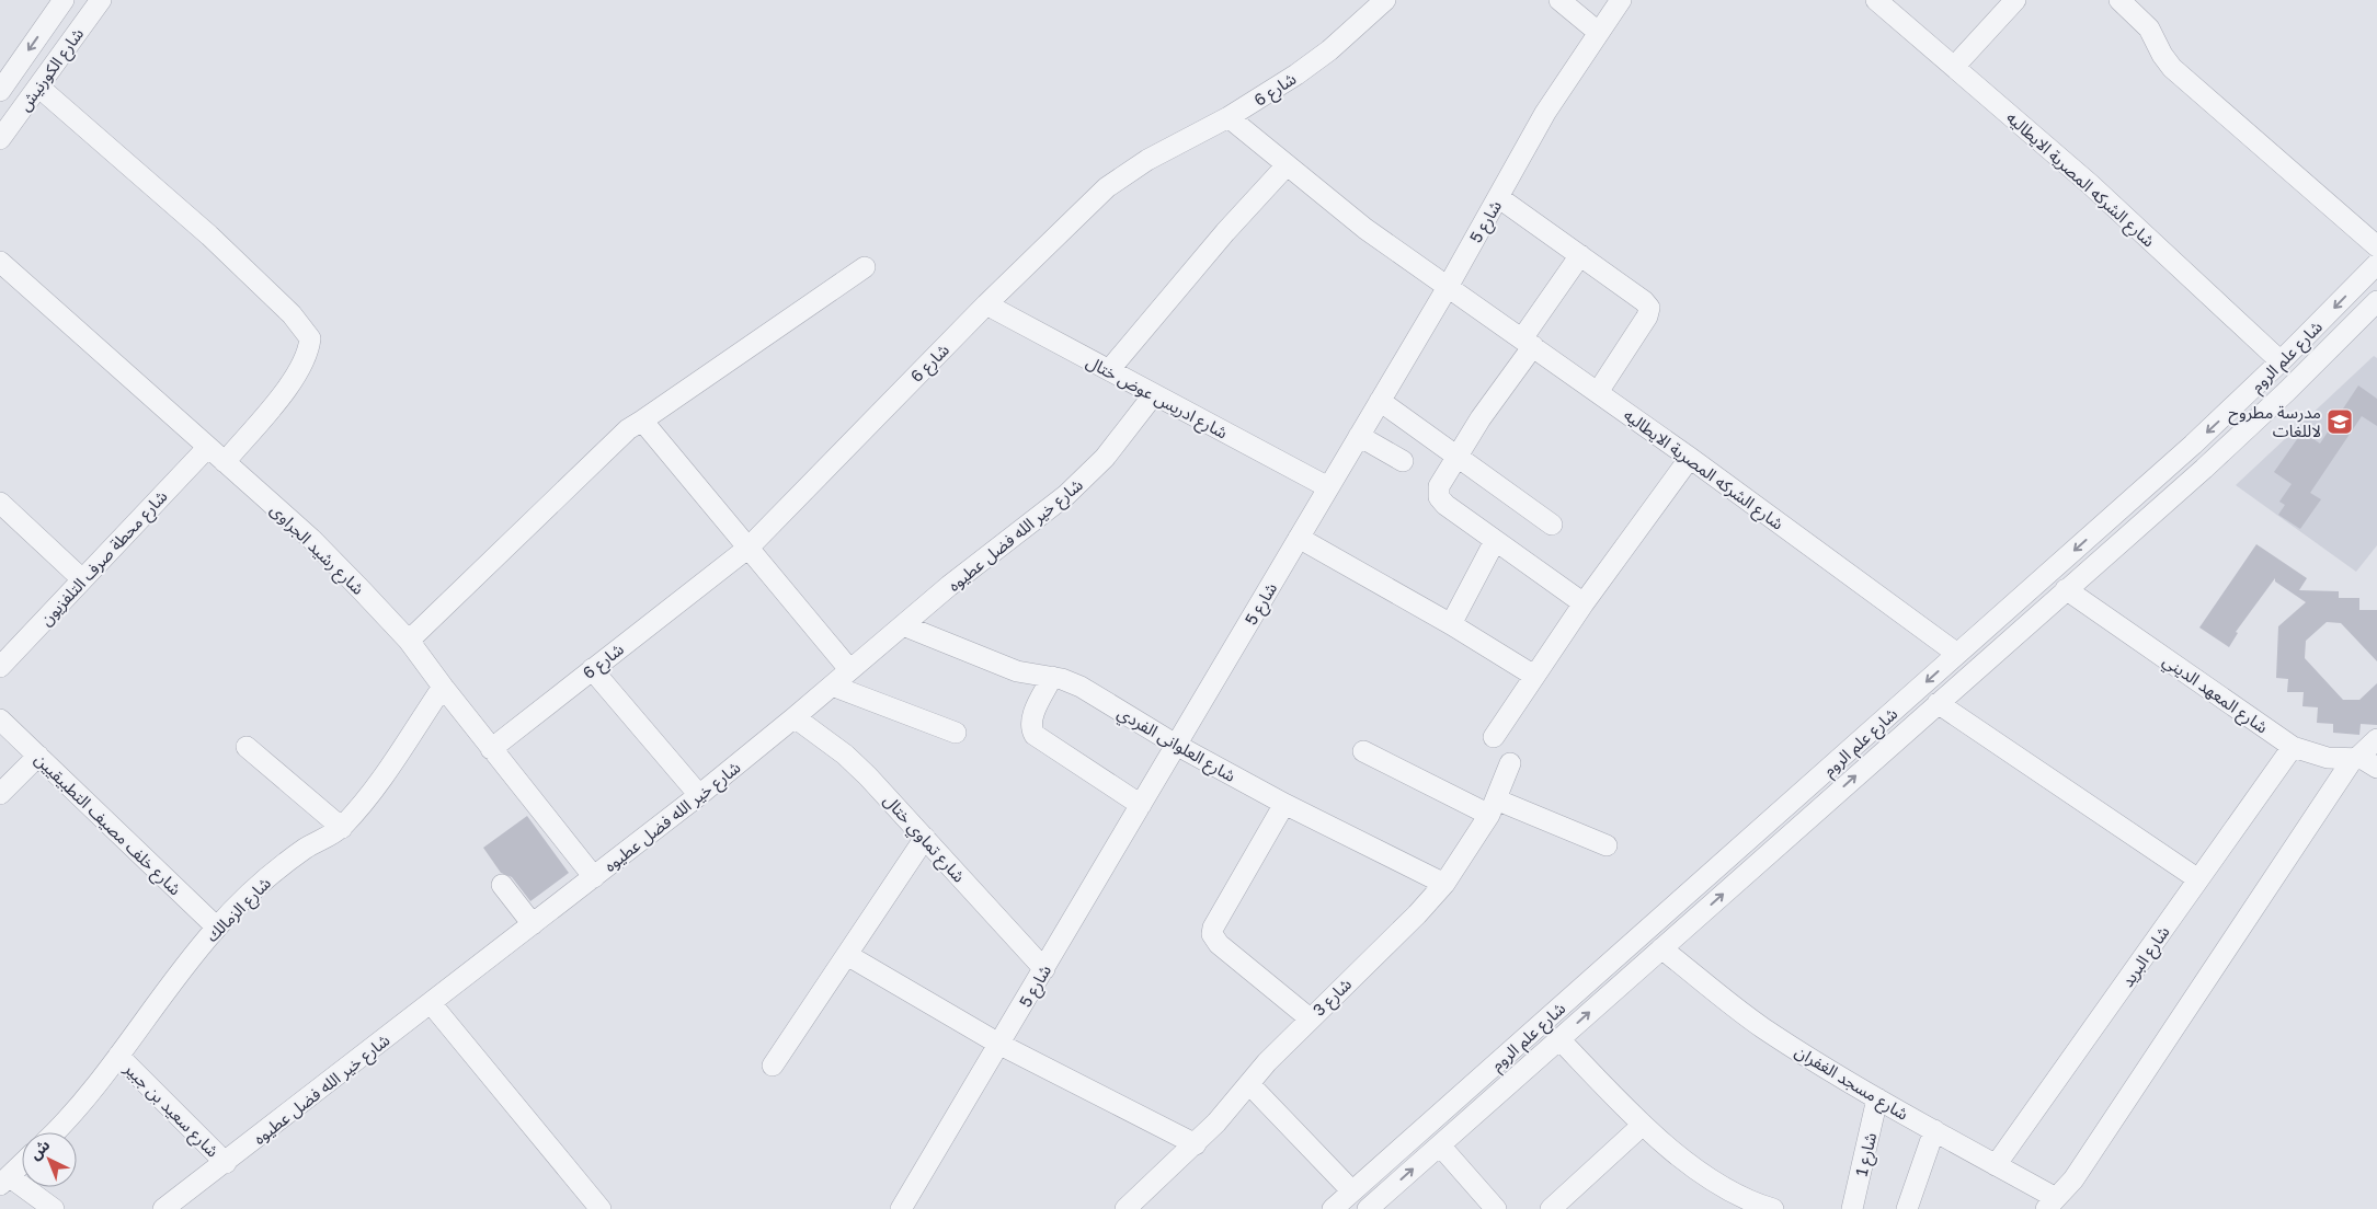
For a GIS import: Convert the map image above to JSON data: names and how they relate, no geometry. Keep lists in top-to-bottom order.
{
  "streets": {
    "street": [
      "شارع الكورنيش",
      "شارع 6",
      "شارع الشركه المصرية الايطاليه",
      "شارع 5",
      "شارع علم الروم",
      "شارع ادريس عوض ختال",
      "شارع خير الله فضل عطيوه",
      "شارع رشيد الجراوى",
      "شارع محطة صرف التلفزيون",
      "شارع المعهد الديني",
      "شارع العلوانى الفردي",
      "شارع خلف مصيف التطبيقيين",
      "شارع تماوي ختال",
      "شارع الزمالك",
      "شارع البريد",
      "شارع 3",
      "شارع مسجد الغفران",
      "شارع سعيد بن جبير",
      "شارع 1"
    ]
  },
  "crossings": [
    ["شارع 6", "شارع الشركه المصرية الايطاليه"],
    ["شارع 6", "شارع ادريس عوض ختال"],
    ["شارع 6", "شارع رشيد الجراوى"],
    ["شارع الشركه المصرية الايطاليه", "شارع 5"],
    ["شارع الشركه المصرية الايطاليه", "شارع علم الروم"],
    ["شارع 5", "شارع ادريس عوض ختال"],
    ["شارع 5", "شارع العلوانى الفردي"],
    ["شارع 5", "شارع تماوي ختال"],
    ["شارع علم الروم", "شارع المعهد الديني"],
    ["شارع علم الروم", "شارع مسجد الغفران"],
    ["شارع ادريس عوض ختال", "شارع خير الله فضل عطيوه"],
    ["شارع خير الله فضل عطيوه", "شارع رشيد الجراوى"],
    ["شارع خير الله فضل عطيوه", "شارع العلوانى الفردي"],
    ["شارع خير الله فضل عطيوه", "شارع تماوي ختال"],
    ["شارع خير الله فضل عطيوه", "شارع سعيد بن جبير"],
    ["شارع رشيد الجراوى", "شارع محطة صرف التلفزيون"],
    ["شارع رشيد الجراوى", "شارع الزمالك"],
    ["شارع المعهد الديني", "شارع البريد"],
    ["شارع العلوانى الفردي", "شارع 3"],
    ["شارع خلف مصيف التطبيقيين", "شارع الزمالك"],
    ["شارع الزمالك", "شارع سعيد بن جبير"],
    ["شارع البريد", "شارع مسجد الغفران"],
    ["شارع مسجد الغفران", "شارع 1"]
  ],
  "places": {
    "school or university": ["مدرسة مطروح لاللغات"]
  },
  "north": "top left"
}
